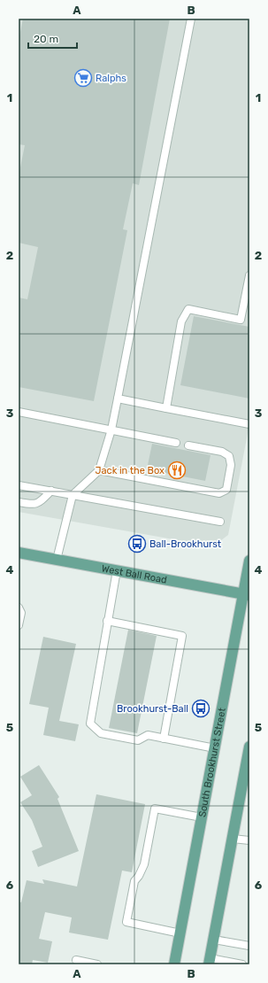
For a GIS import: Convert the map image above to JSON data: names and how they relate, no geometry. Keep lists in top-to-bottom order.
{
  "streets": {
    "main road": ["West Ball Road", "South Brookhurst Street"]
  },
  "crossings": [
    ["West Ball Road", "South Brookhurst Street"]
  ],
  "places": {
    "supermarket": ["Ralphs"],
    "restaurant": ["Jack in the Box"],
    "bus stop": ["Ball-Brookhurst", "Brookhurst-Ball"]
  },
  "scale_bar": "20 m",
  "grid": {
    "columns": ["A", "B"],
    "rows": [
      "1",
      "2",
      "3",
      "4",
      "5",
      "6"
    ]
  }
}
